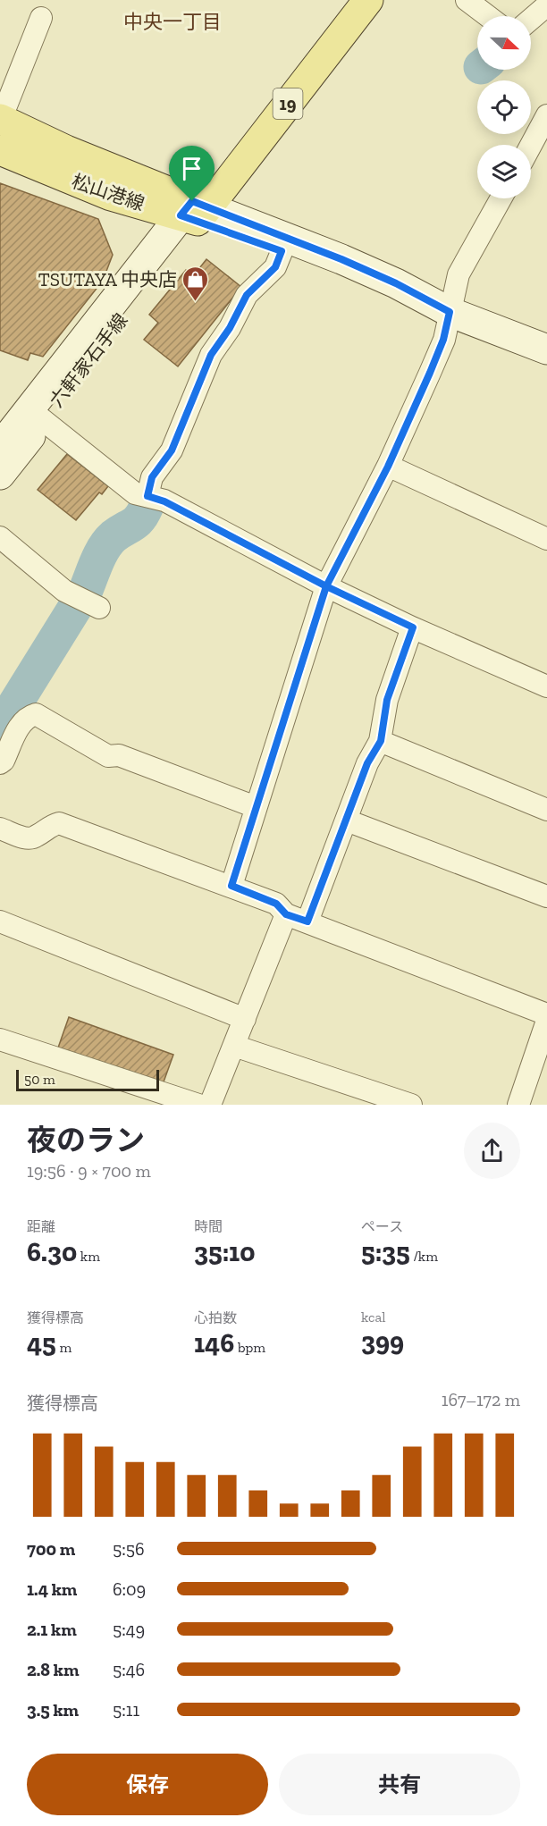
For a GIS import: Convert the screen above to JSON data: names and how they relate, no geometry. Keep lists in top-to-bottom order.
{
  "streets": {
    "main road": ["19", "松山港線"],
    "street": ["六軒家石手線"]
  },
  "crossings": [
    ["19", "松山港線"],
    ["19", "六軒家石手線"],
    ["松山港線", "六軒家石手線"]
  ],
  "districts": ["中央一丁目"],
  "places": {
    "shop": ["TSUTAYA 中央店"]
  },
  "scale_bar": "50 m",
  "north": "right",
  "page": {
    "scale": "50 m",
    "heading": ["夜のラン", "19:56 · 9 × 700 m"],
    "stats": [
      ["距離", "6.30 km"],
      ["時間", "35:10"],
      ["ペース", "5:35 /km"],
      ["獲得標高", "45 m"],
      ["心拍数", "146 bpm"],
      ["kcal", "399"]
    ],
    "chart": ["獲得標高", "167–172 m"],
    "list": [
      {
        "name": "700 m",
        "note": "5:56"
      },
      {
        "name": "1.4 km",
        "note": "6:09"
      },
      {
        "name": "2.1 km",
        "note": "5:49"
      },
      {
        "name": "2.8 km",
        "note": "5:46"
      },
      {
        "name": "3.5 km",
        "note": "5:11"
      }
    ],
    "buttons": ["保存", "共有"]
  }
}
